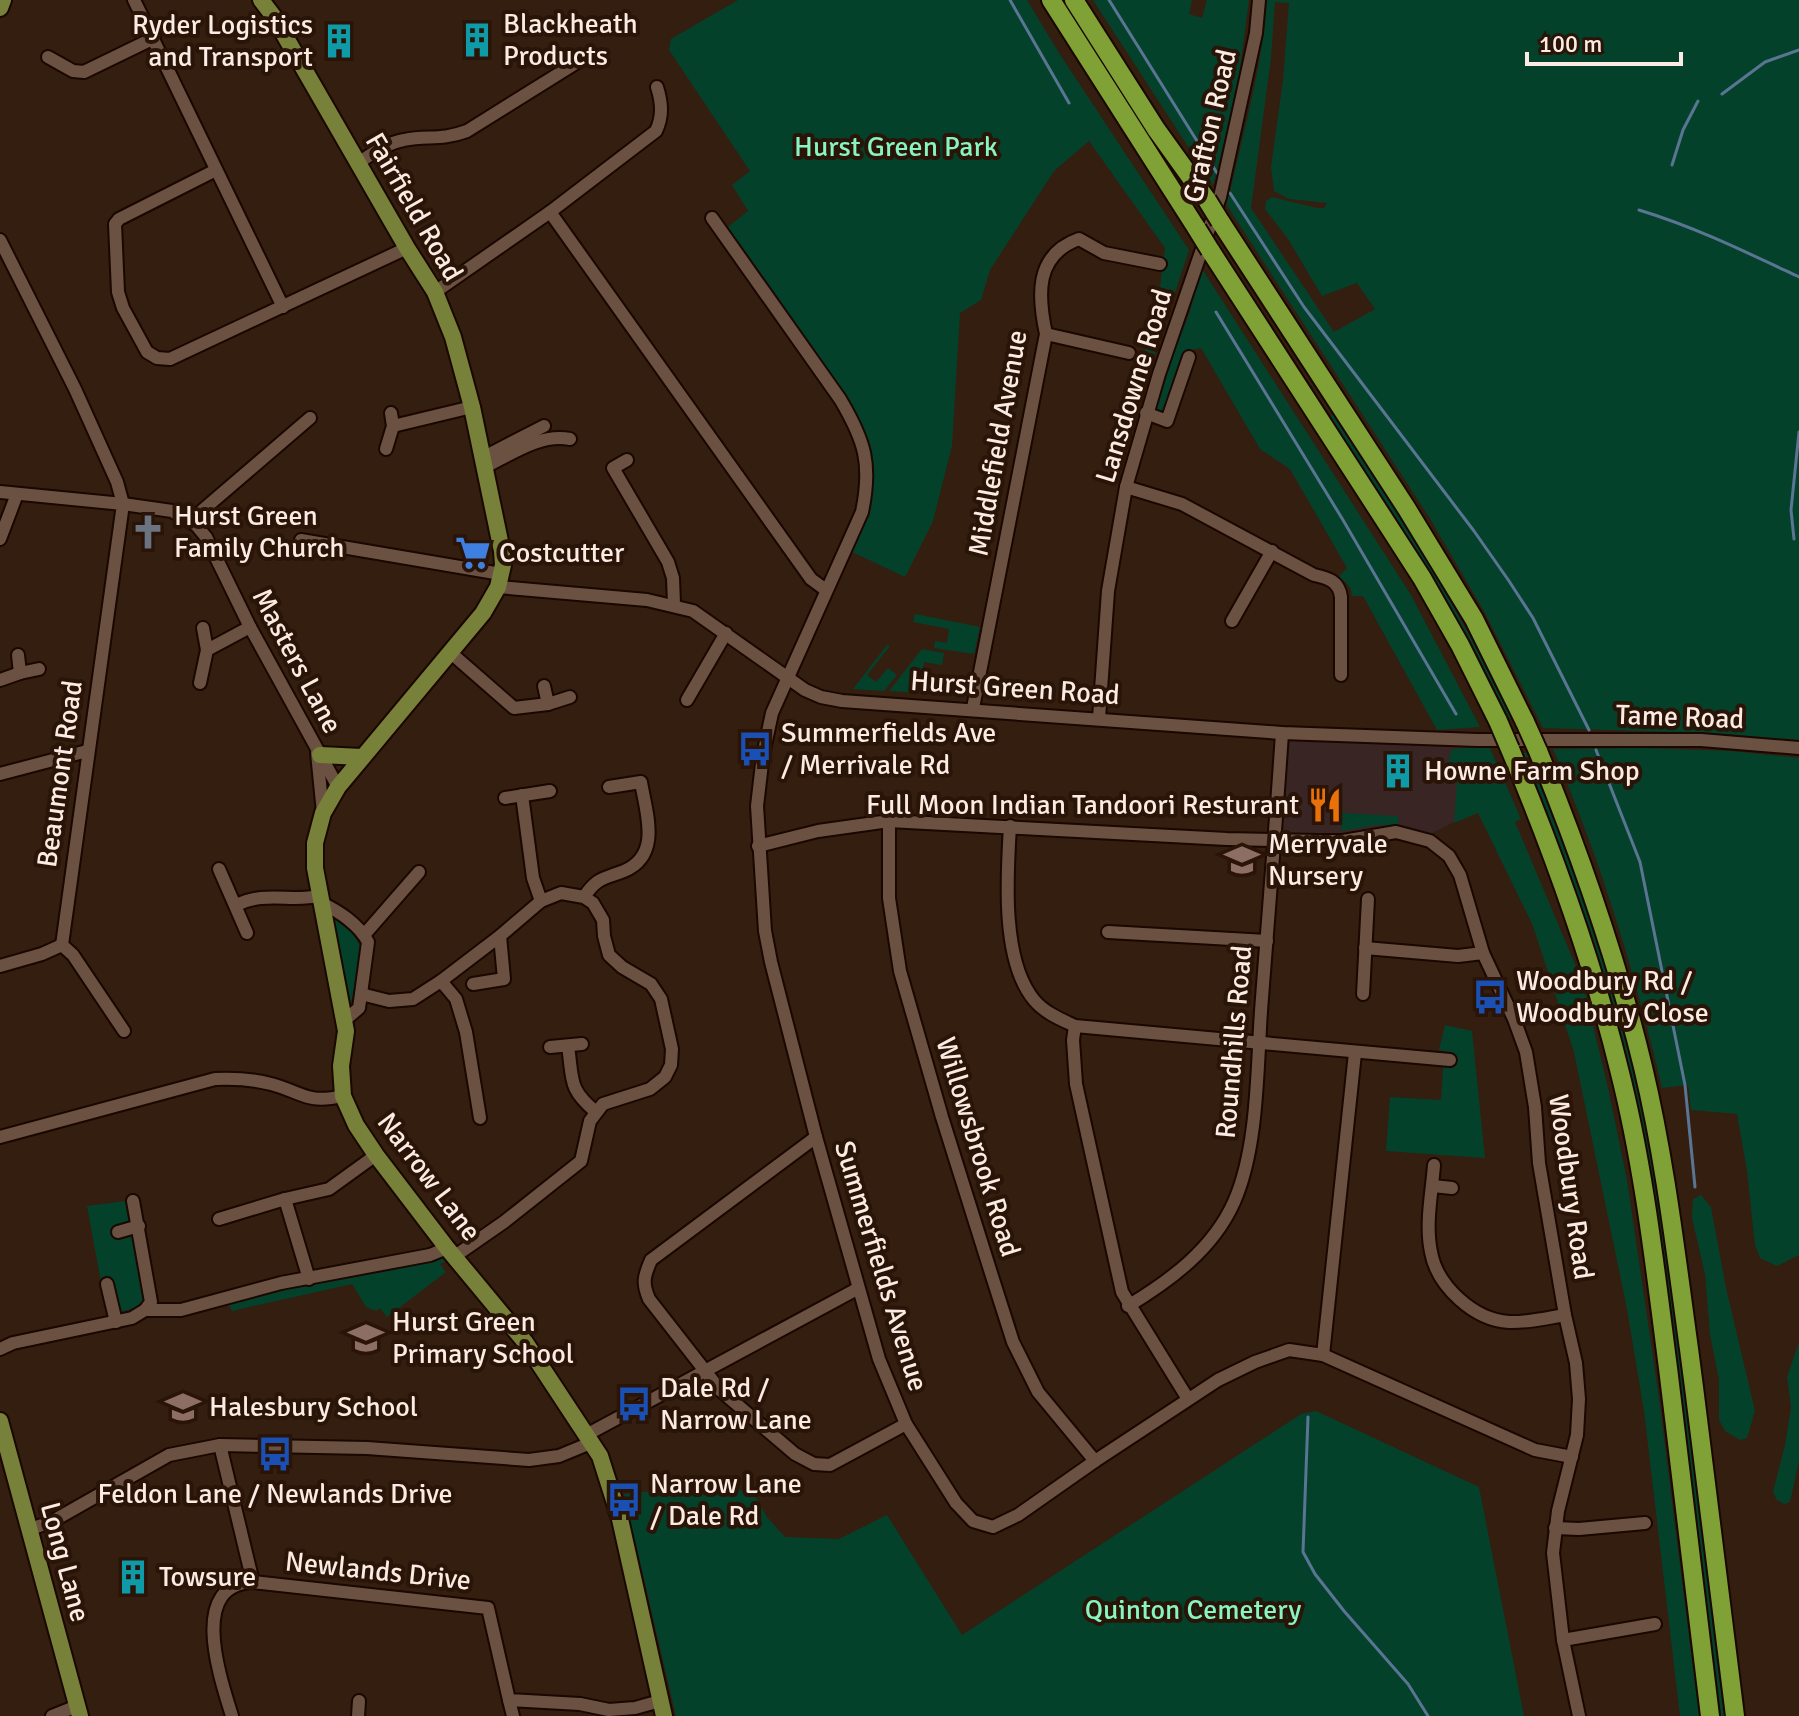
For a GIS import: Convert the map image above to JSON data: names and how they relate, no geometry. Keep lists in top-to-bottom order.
{
  "streets": {
    "main road": ["Fairfield Road", "Narrow Lane", "Long Lane"],
    "street": [
      "Grafton Road",
      "Lansdowne Road",
      "Middlefield Avenue",
      "Masters Lane",
      "Hurst Green Road",
      "Tame Road",
      "Beaumont Road",
      "Roundhills Road",
      "Willowsbrook Road",
      "Woodbury Road",
      "Summerfields Avenue",
      "Newlands Drive"
    ]
  },
  "crossings": [
    ["Grafton Road", "Lansdowne Road"],
    ["Fairfield Road", "Hurst Green Road"],
    ["Fairfield Road", "Narrow Lane"],
    ["Lansdowne Road", "Hurst Green Road"],
    ["Middlefield Avenue", "Hurst Green Road"],
    ["Masters Lane", "Narrow Lane"],
    ["Hurst Green Road", "Tame Road"],
    ["Hurst Green Road", "Roundhills Road"],
    ["Hurst Green Road", "Narrow Lane"],
    ["Hurst Green Road", "Summerfields Avenue"],
    ["Roundhills Road", "Woodbury Road"],
    ["Willowsbrook Road", "Woodbury Road"],
    ["Willowsbrook Road", "Summerfields Avenue"],
    ["Woodbury Road", "Summerfields Avenue"]
  ],
  "parks": ["Hurst Green Park", "Quinton Cemetery"],
  "places": {
    "building": [
      "Blackheath Products",
      "Ryder Logistics and Transport",
      "Howne Farm Shop",
      "Towsure"
    ],
    "church": ["Hurst Green Family Church"],
    "supermarket": ["Costcutter"],
    "bus stop": [
      "Summerfields Ave / Merrivale Rd",
      "Woodbury Rd / Woodbury Close",
      "Dale Rd / Narrow Lane",
      "Feldon Lane / Newlands Drive",
      "Narrow Lane / Dale Rd"
    ],
    "restaurant": ["Full Moon Indian Tandoori Resturant"],
    "school or university": ["Merryvale Nursery", "Hurst Green Primary School", "Halesbury School"]
  },
  "scale_bar": "100 m"
}
